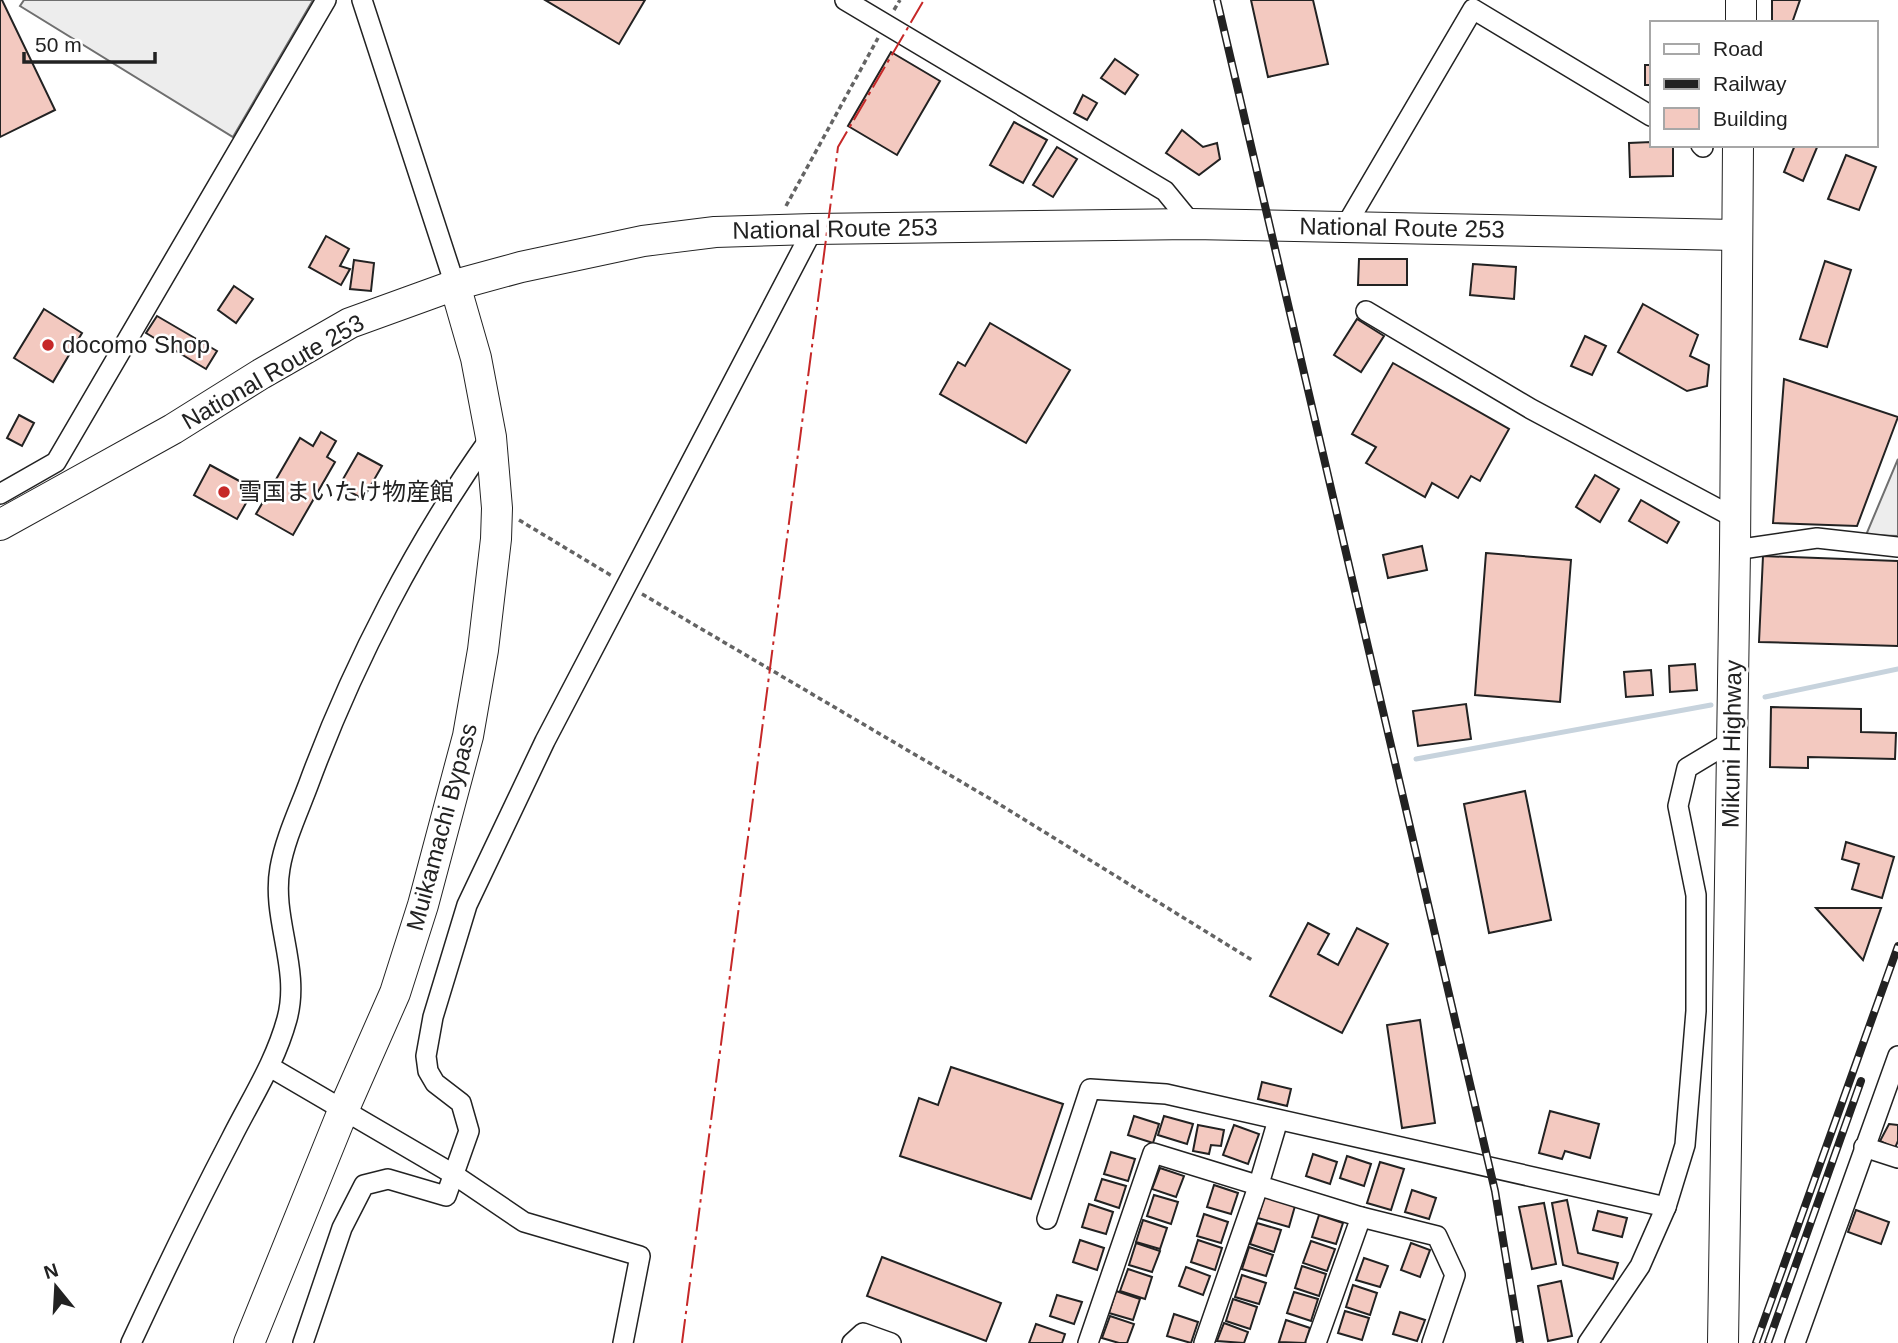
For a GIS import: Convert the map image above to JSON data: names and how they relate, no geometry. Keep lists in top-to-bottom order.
{
  "streets": {
    "highway": ["National Route 253", "Mikuni Highway", "Muikamachi Bypass"]
  },
  "crossings": [
    ["National Route 253", "Mikuni Highway"],
    ["National Route 253", "Muikamachi Bypass"]
  ],
  "places": ["docomo Shop", "雪国まいたけ物産館"],
  "legend": ["Road", "Railway", "Building"],
  "scale_bar": "50 m",
  "north": "top"
}
